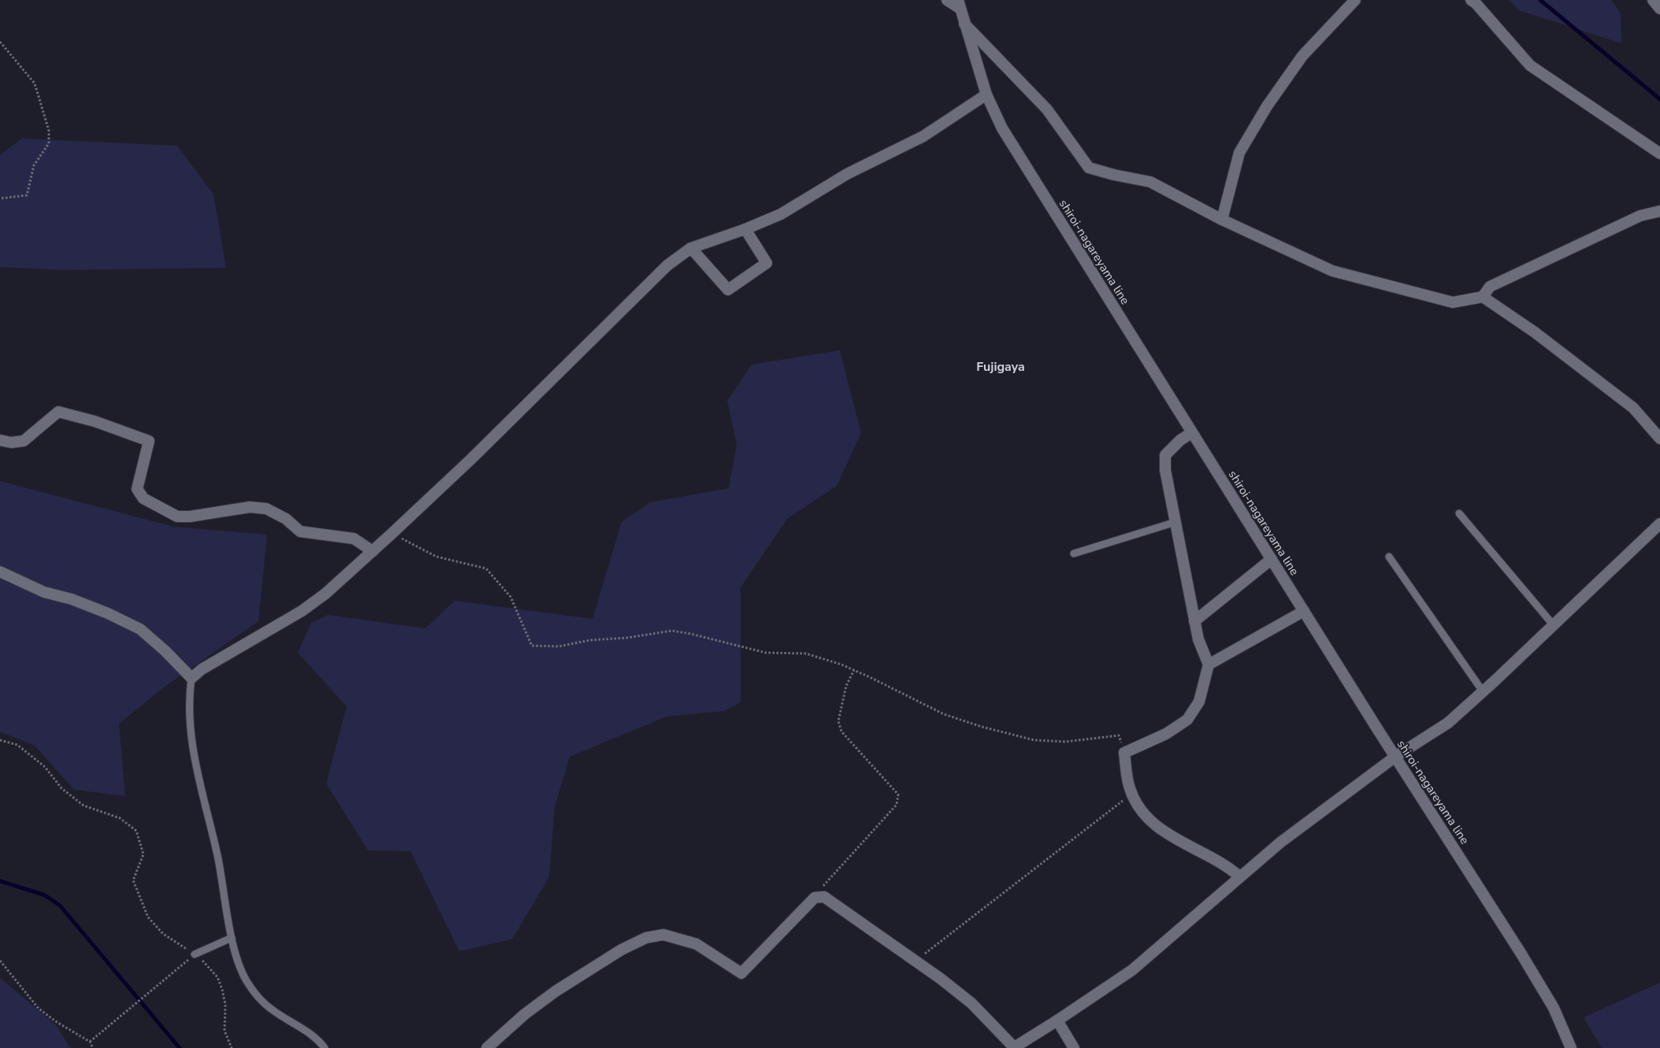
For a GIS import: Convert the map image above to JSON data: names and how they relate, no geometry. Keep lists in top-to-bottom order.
{
  "streets": {
    "street": ["shiroi-nagareyama line"]
  },
  "districts": ["Fujigaya"]
}
